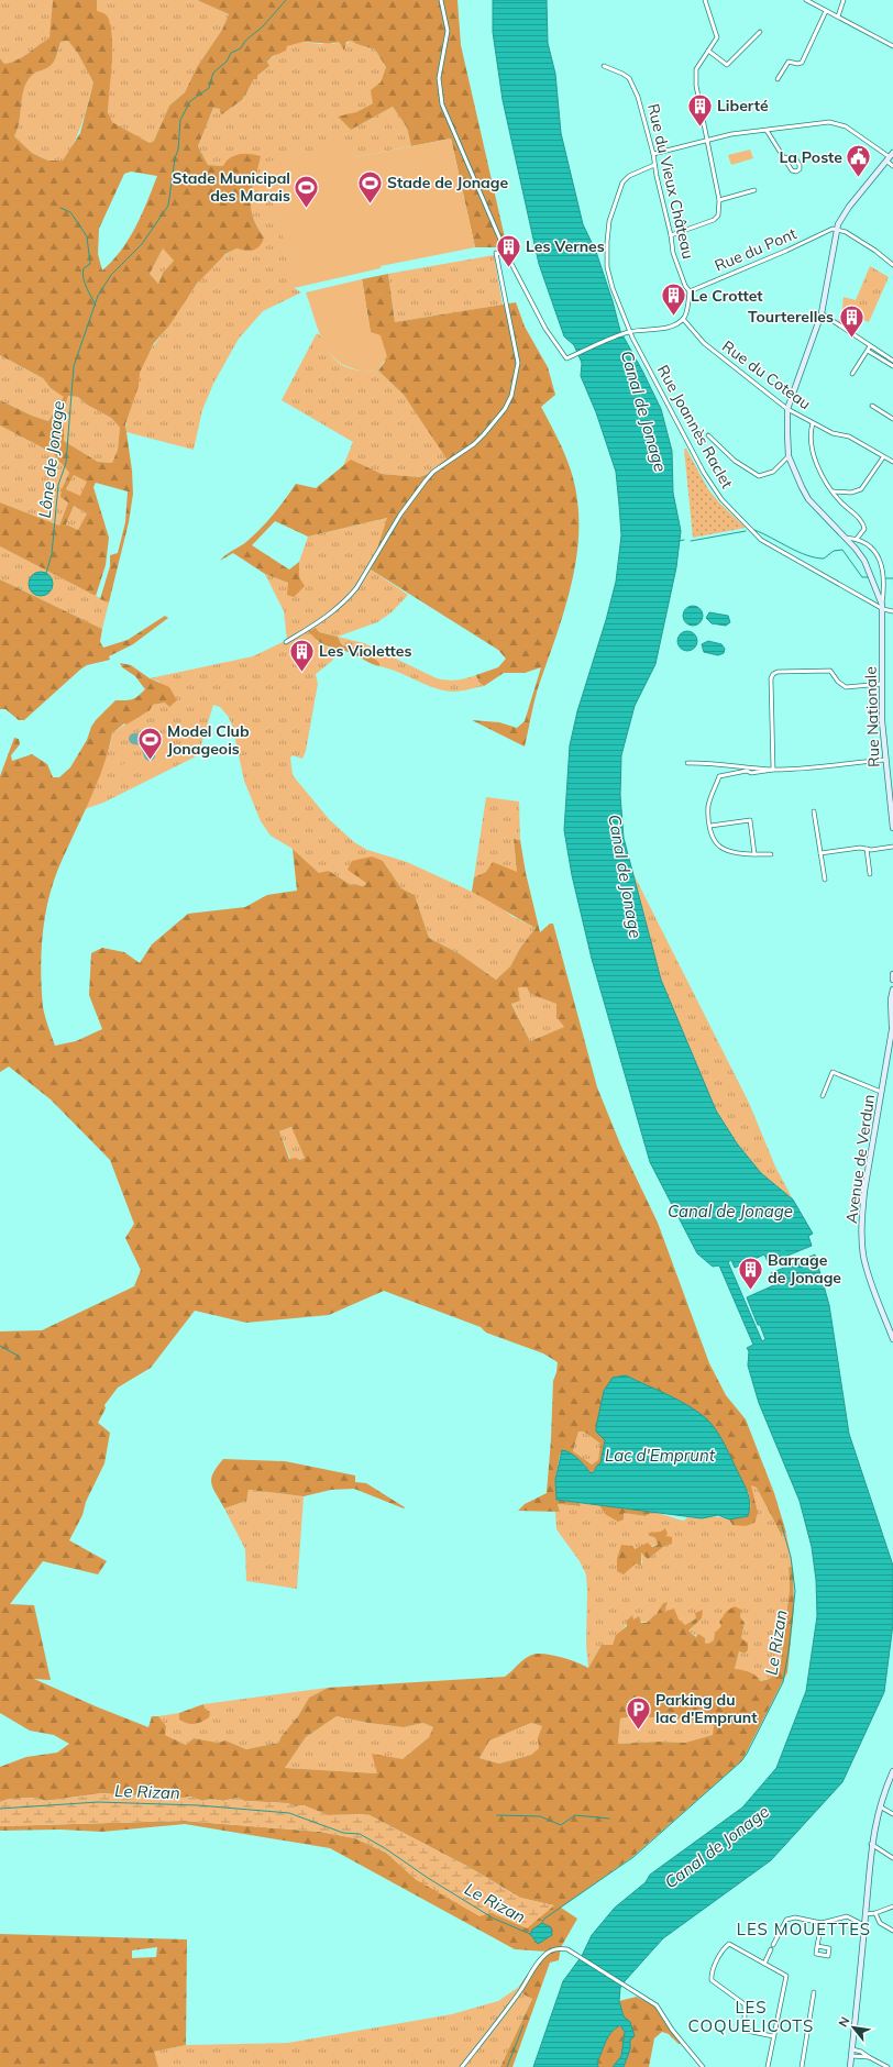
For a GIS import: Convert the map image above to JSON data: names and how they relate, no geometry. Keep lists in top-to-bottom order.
{
  "streets": {
    "main road": ["Rue Nationale", "Avenue de Verdun"],
    "street": [
      "Rue du Vieux Château",
      "Rue du Pont",
      "Rue du Coteau",
      "Rue Joannès Raclet"
    ]
  },
  "crossings": [
    ["Rue du Vieux Château", "Rue du Pont"],
    ["Rue du Vieux Château", "Rue Joannès Raclet"],
    ["Rue du Pont", "Rue Nationale"],
    ["Rue du Coteau", "Rue Nationale"],
    ["Rue Joannès Raclet", "Rue Nationale"]
  ],
  "districts": ["LES MOUETTES", "LES COQUELICOTS"],
  "water": [
    "Canal de Jonage",
    "Lône de Jonage",
    "Lac d'Emprunt",
    "Le Rizan"
  ],
  "places": {
    "building": [
      "Liberté",
      "Les Vernes",
      "Le Crottet",
      "Tourterelles",
      "Les Violettes",
      "Barrage de Jonage"
    ],
    "public building": ["La Poste"],
    "sports": ["Stade de Jonage", "Stade Municipal des Marais", "Model Club Jonageois"],
    "parking": ["Parking du lac d'Emprunt"]
  },
  "north": "top left"
}
